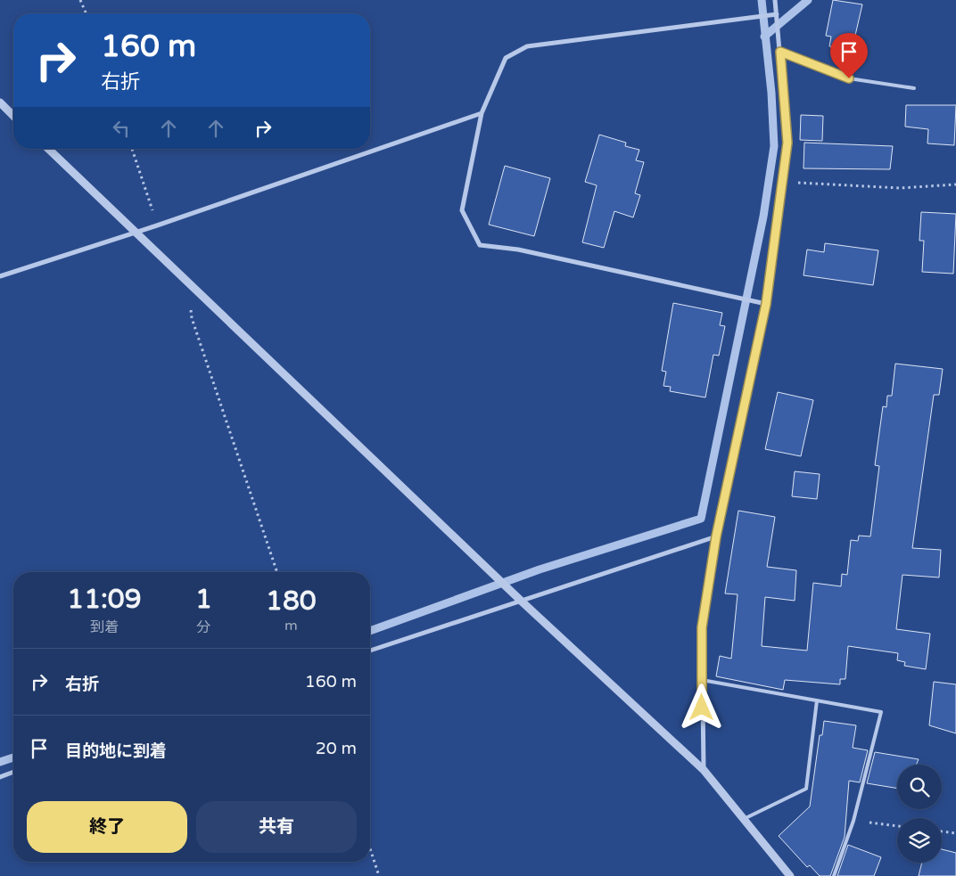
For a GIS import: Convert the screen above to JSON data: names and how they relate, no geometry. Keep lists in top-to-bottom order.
{
  "page": {
    "turn": ["160 m", "右折"],
    "eta": [
      "11:09",
      "到着",
      "1",
      "分",
      "180",
      "m"
    ],
    "list": [
      {
        "name": "右折",
        "value": "160 m"
      },
      {
        "name": "目的地に到着",
        "value": "20 m"
      }
    ],
    "buttons": ["終了", "共有"]
  }
}
